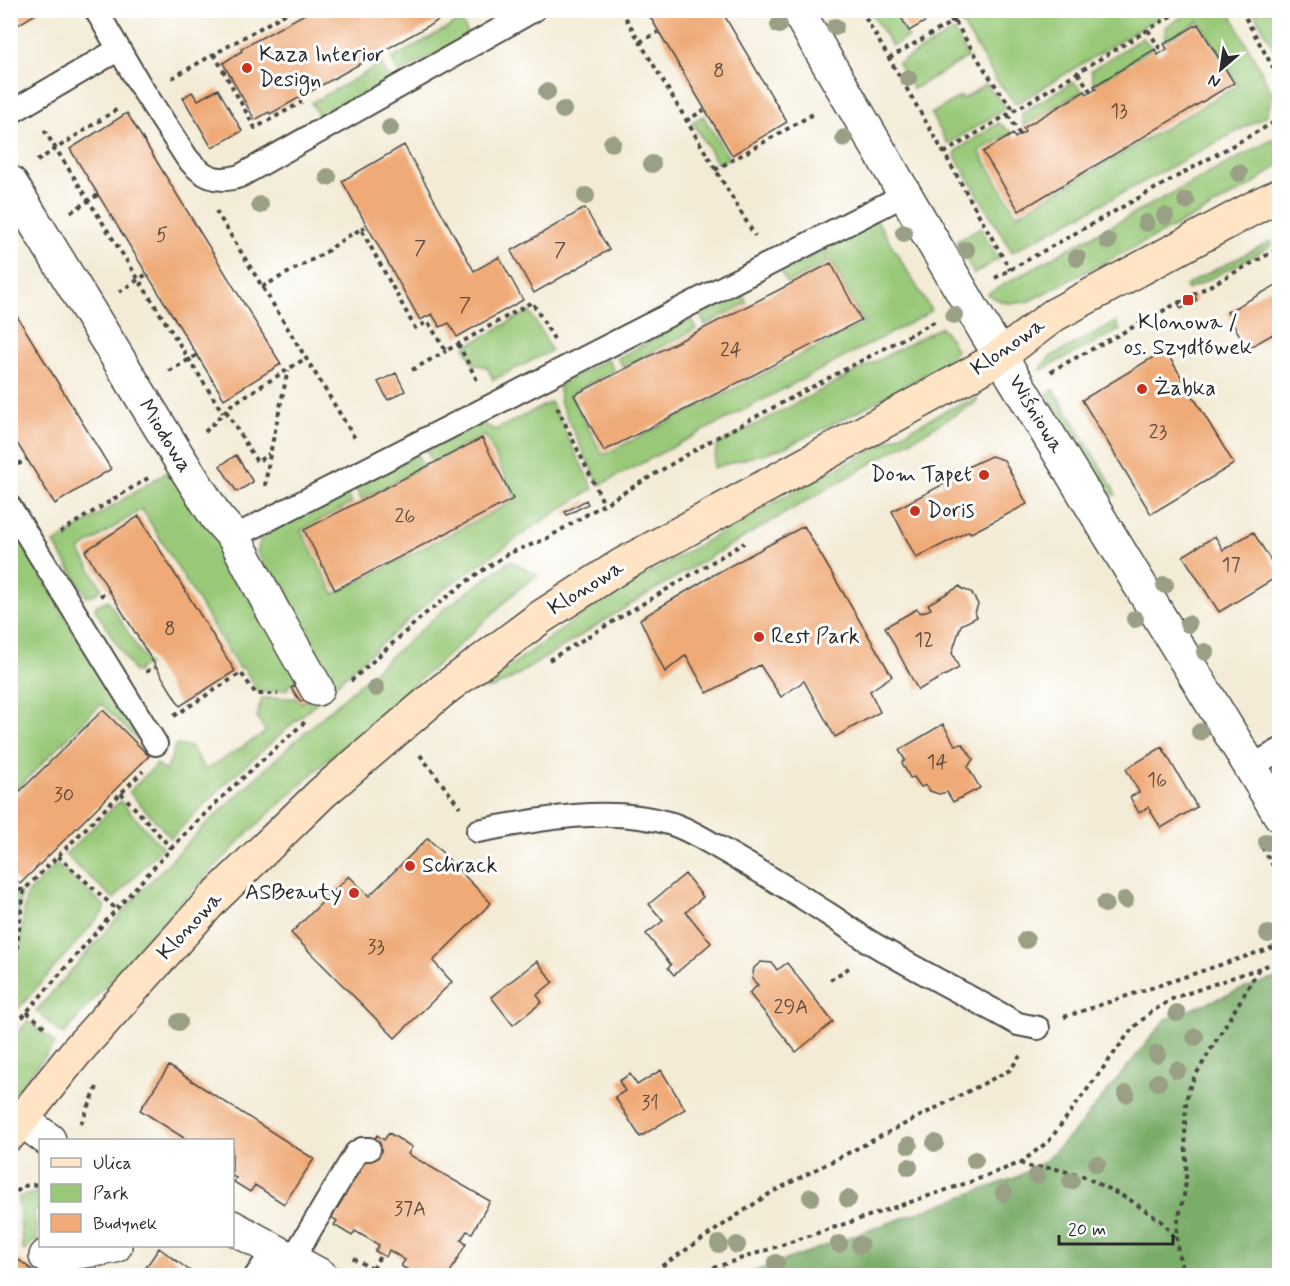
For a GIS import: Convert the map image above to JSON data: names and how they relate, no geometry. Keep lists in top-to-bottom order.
{
  "streets": {
    "street": ["Klonowa", "Wiśniowa", "Miodowa"]
  },
  "crossings": [
    ["Klonowa", "Wiśniowa"]
  ],
  "places": {
    "other": [
      "Kaza Interior Design",
      "Żabka",
      "Dom Tapet",
      "Doris",
      "Rest Park",
      "Schrack",
      "ASBeauty"
    ],
    "transit": ["Klonowa / os. Szydłówek"]
  },
  "house_numbers": [
    "8",
    "13",
    "5",
    "7",
    "7",
    "7",
    "24",
    "23",
    "26",
    "17",
    "8",
    "12",
    "14",
    "16",
    "30",
    "33",
    "29A",
    "31",
    "37A"
  ],
  "legend": ["Ulica", "Park", "Budynek"],
  "scale_bar": "20 m",
  "north": "bottom left"
}
